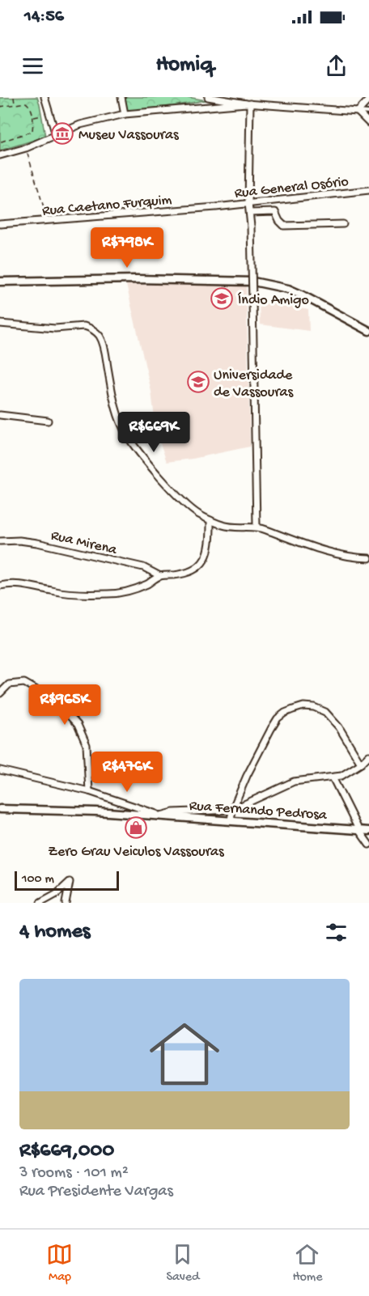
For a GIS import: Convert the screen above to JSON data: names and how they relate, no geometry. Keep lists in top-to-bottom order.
{
  "streets": {
    "street": [
      "Rua General Osório",
      "Rua Caetano Furquim",
      "Rua Mirena",
      "Rua Fernando Pedrosa"
    ]
  },
  "crossings": [
    ["Rua General Osório", "Rua Caetano Furquim"]
  ],
  "places": {
    "museum": ["Museu Vassouras"],
    "school or university": ["Índio Amigo", "Universidade de Vassouras"],
    "shop": ["Zero Grau Veiculos Vassouras"]
  },
  "scale_bar": "100 m",
  "page": {
    "status": "14:56",
    "header": "Homiq",
    "price": [
      "R$798K",
      "R$669K",
      "R$965K",
      "R$476K"
    ],
    "scale": "100 m",
    "heading": "4 homes",
    "list": [
      {
        "name": "R$669,000",
        "note": "3 rooms · 101 m² · Rua Presidente Vargas"
      }
    ],
    "tabs": ["Map", "Saved", "Home"]
  }
}
